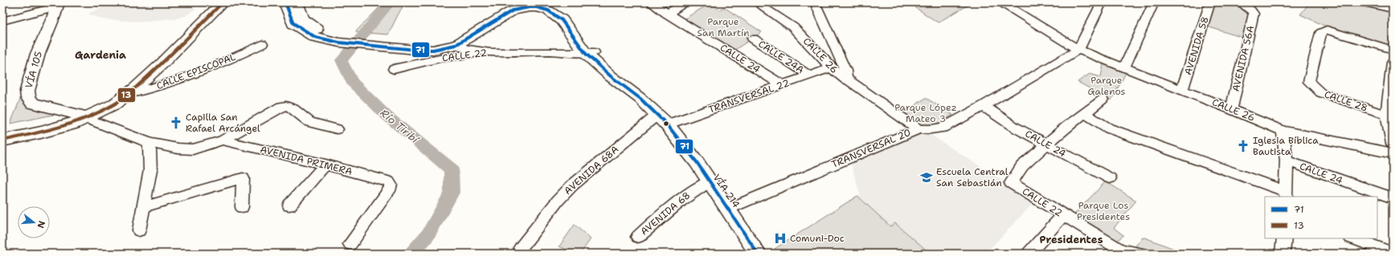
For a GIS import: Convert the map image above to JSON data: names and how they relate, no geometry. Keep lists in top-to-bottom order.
{
  "streets": {
    "main road": ["VÍA 105", "VÍA 214"],
    "street": [
      "AVENIDA 58",
      "CALLE 22",
      "CALLE 26",
      "CALLE 24A",
      "CALLE 24",
      "AVENIDA 56A",
      "CALLE EPISCOPAL",
      "TRANSVERSAL 22",
      "CALLE 28",
      "TRANSVERSAL 20",
      "AVENIDA PRIMERA",
      "AVENIDA 68A",
      "AVENIDA 68"
    ]
  },
  "crossings": [
    ["AVENIDA 58", "CALLE 26"],
    ["CALLE 22", "CALLE 24"],
    ["CALLE 22", "VÍA 214"],
    ["CALLE 26", "AVENIDA 56A"],
    ["CALLE 26", "TRANSVERSAL 22"],
    ["CALLE 26", "TRANSVERSAL 20"],
    ["CALLE 24A", "TRANSVERSAL 22"],
    ["CALLE 24", "TRANSVERSAL 22"],
    ["CALLE 24", "TRANSVERSAL 20"],
    ["VÍA 105", "AVENIDA PRIMERA"],
    ["TRANSVERSAL 22", "AVENIDA 68A"],
    ["TRANSVERSAL 22", "VÍA 214"],
    ["TRANSVERSAL 20", "VÍA 214"],
    ["AVENIDA 68A", "VÍA 214"],
    ["VÍA 214", "AVENIDA 68"]
  ],
  "districts": ["Gardenia", "Presidentes"],
  "water": ["Río Tiribí"],
  "parks": [
    "Parque San Martín",
    "Parque Galenos",
    "Parque López Mateo 3",
    "Parque Los Presidentes"
  ],
  "places": {
    "church": ["Capilla San Rafael Arcángel", "Iglesia Bíblica Bautista"],
    "school or university": ["Escuela Central San Sebastián"],
    "hospital": ["Comuni-Doc"]
  },
  "lines": ["transit line 71", "transit line 13"],
  "legend": ["71", "13"],
  "north": "right"
}
